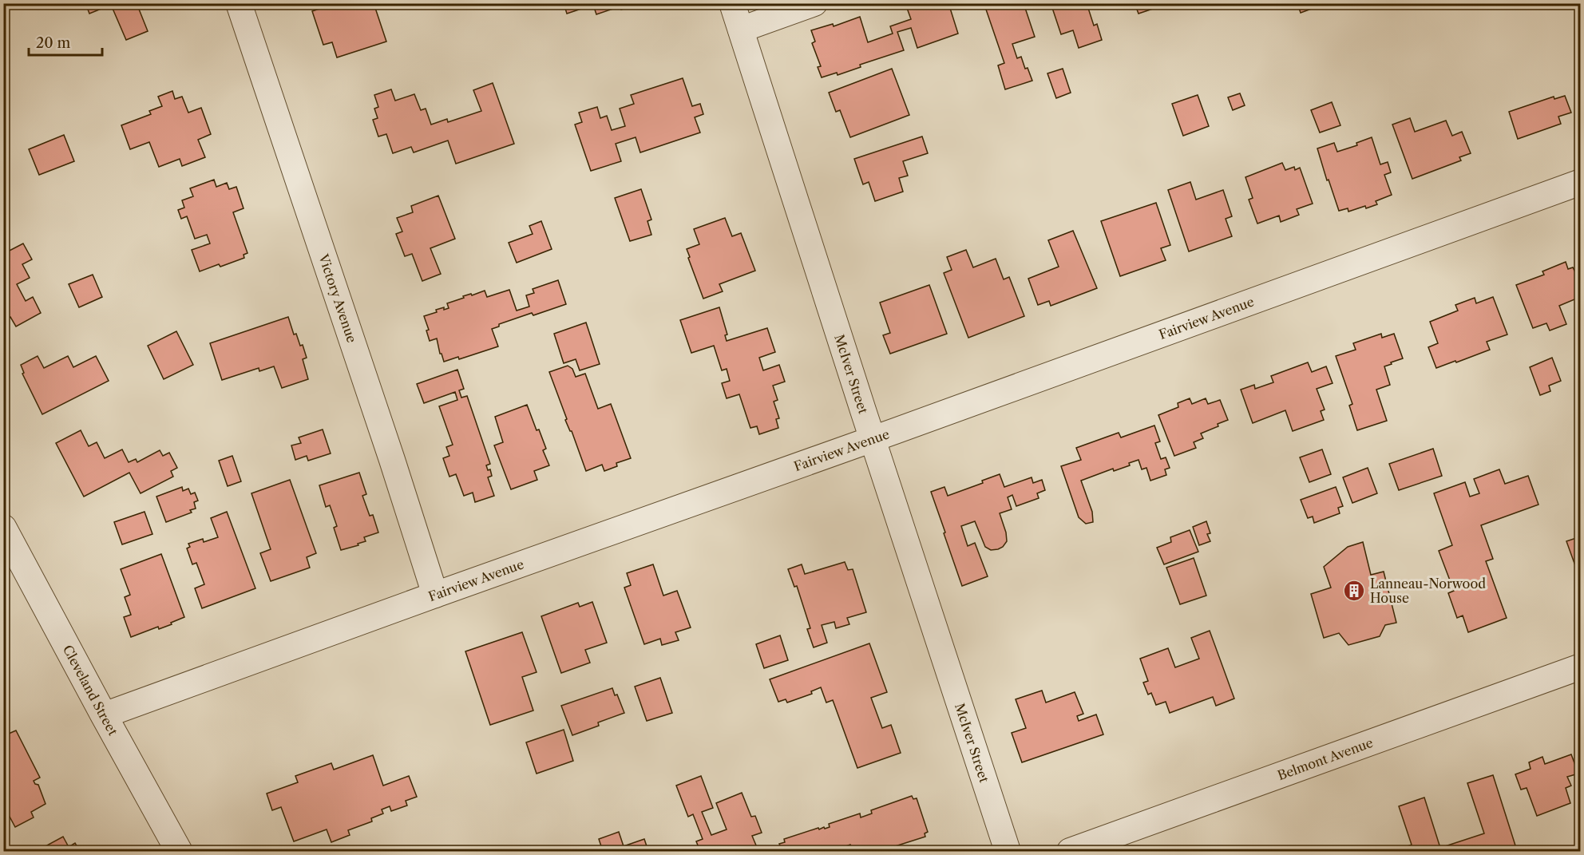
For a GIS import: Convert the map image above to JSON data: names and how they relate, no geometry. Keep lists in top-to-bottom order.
{
  "streets": {
    "street": [
      "Victory Avenue",
      "Fairview Avenue",
      "McIver Street",
      "Cleveland Street",
      "Belmont Avenue"
    ]
  },
  "crossings": [
    ["Victory Avenue", "Fairview Avenue"],
    ["Fairview Avenue", "McIver Street"],
    ["Fairview Avenue", "Cleveland Street"]
  ],
  "places": {
    "building": ["Lanneau-Norwood House"]
  },
  "scale_bar": "20 m"
}
